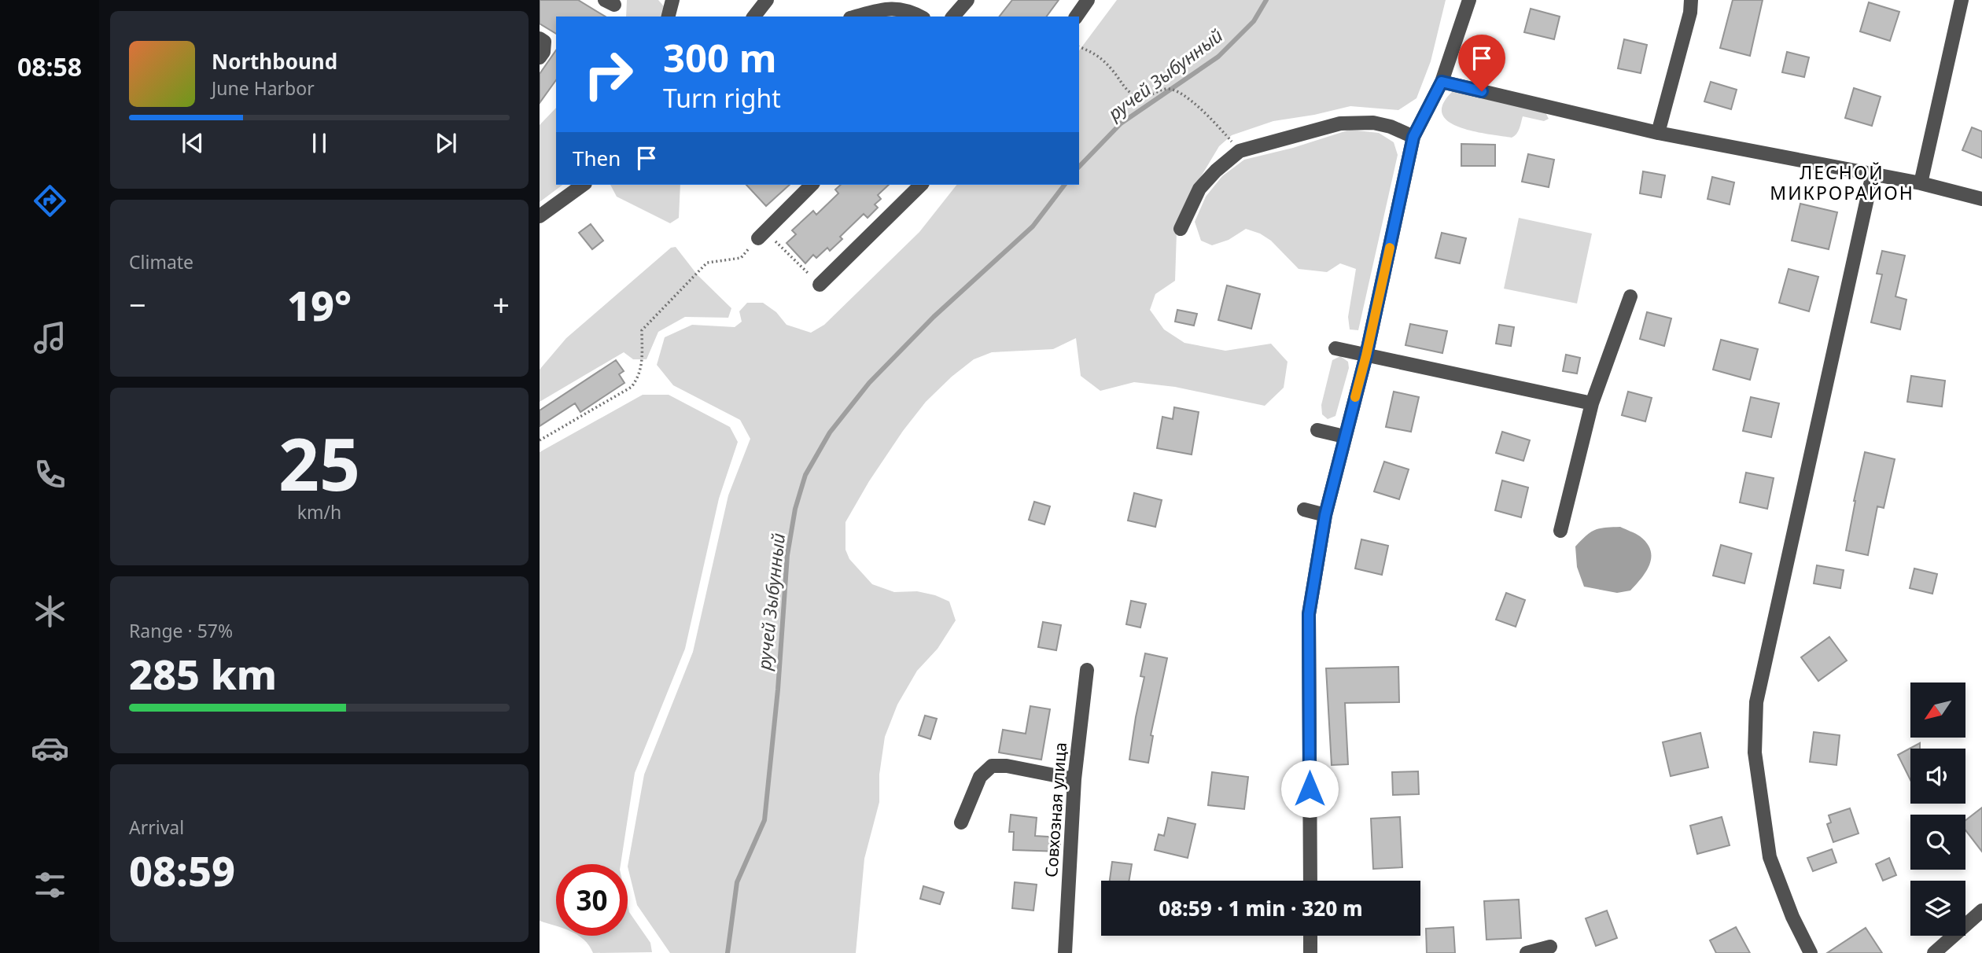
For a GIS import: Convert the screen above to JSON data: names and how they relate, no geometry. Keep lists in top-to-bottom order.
{
  "streets": {
    "street": ["Совхозная улица"]
  },
  "districts": ["ЛЕСНОЙ МИКРОРАЙОН"],
  "water": ["ручей Зыбунный"],
  "north": "bottom left",
  "page": {
    "tabs": "08:58",
    "turn": ["300 m", "Turn right"],
    "song": ["Northbound", "June Harbor"],
    "then": "Then",
    "tile": [
      "Climate",
      ["25", "km/h"],
      ["Range · 57%", "285 km"],
      ["Arrival", "08:59"]
    ],
    "heat": ["−", "19°", "+"],
    "limit": "30",
    "trip": "08:59 · 1 min · 320 m"
  }
}
